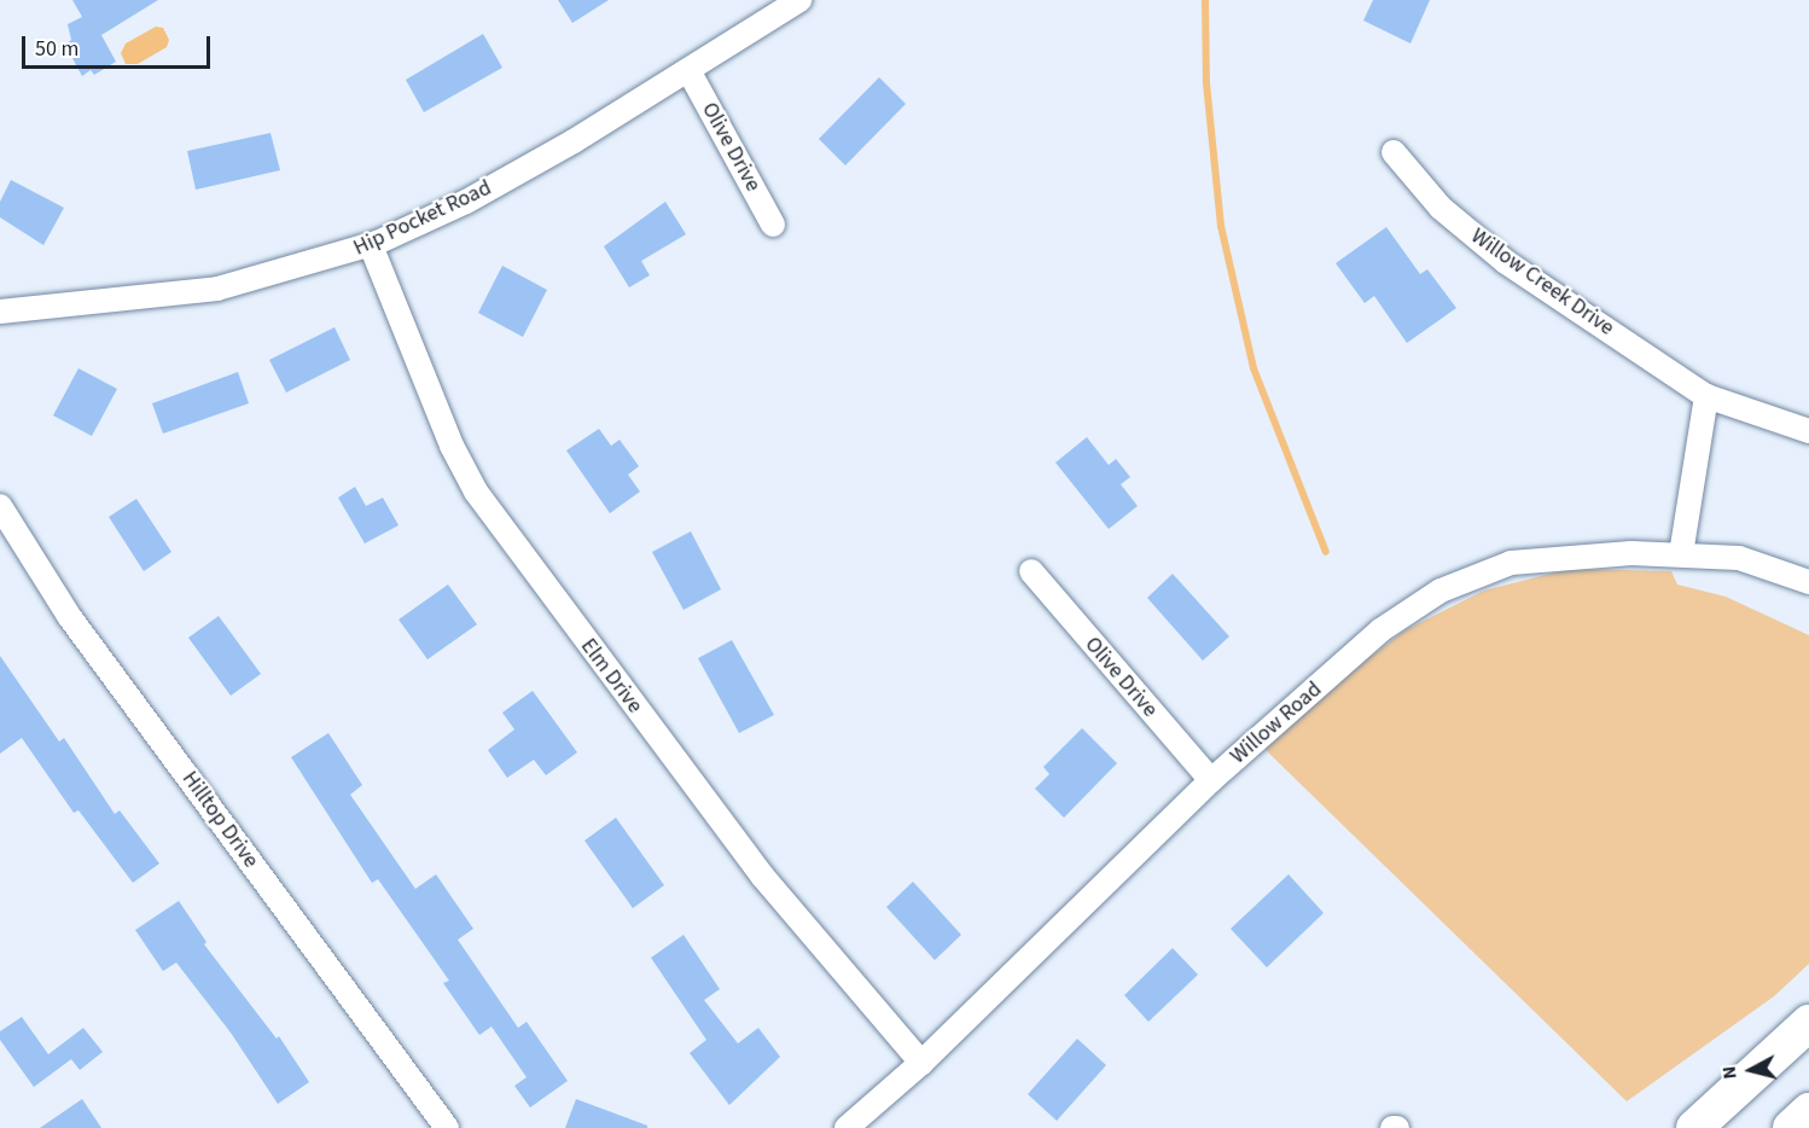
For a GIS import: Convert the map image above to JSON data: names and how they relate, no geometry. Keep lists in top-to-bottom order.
{
  "streets": {
    "street": [
      "Olive Drive",
      "Hip Pocket Road",
      "Willow Creek Drive",
      "Elm Drive",
      "Willow Road",
      "Hilltop Drive"
    ]
  },
  "crossings": [
    ["Olive Drive", "Hip Pocket Road"],
    ["Olive Drive", "Willow Road"],
    ["Hip Pocket Road", "Elm Drive"],
    ["Elm Drive", "Willow Road"]
  ],
  "scale_bar": "50 m",
  "north": "left"
}
